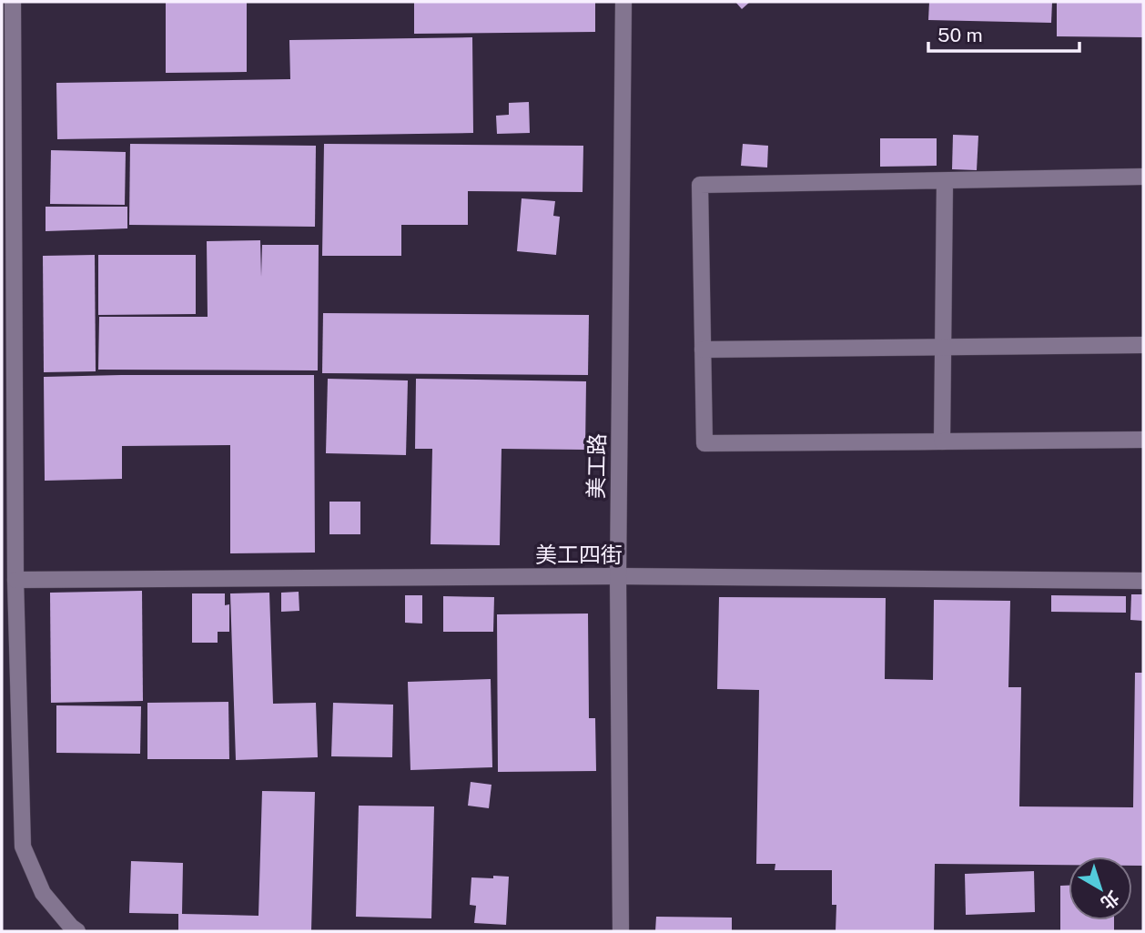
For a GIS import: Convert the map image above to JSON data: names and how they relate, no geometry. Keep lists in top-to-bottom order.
{
  "streets": {
    "street": ["美工路", "美工四街"]
  },
  "crossings": [
    ["美工路", "美工四街"]
  ],
  "scale_bar": "50 m",
  "north": "bottom right"
}
